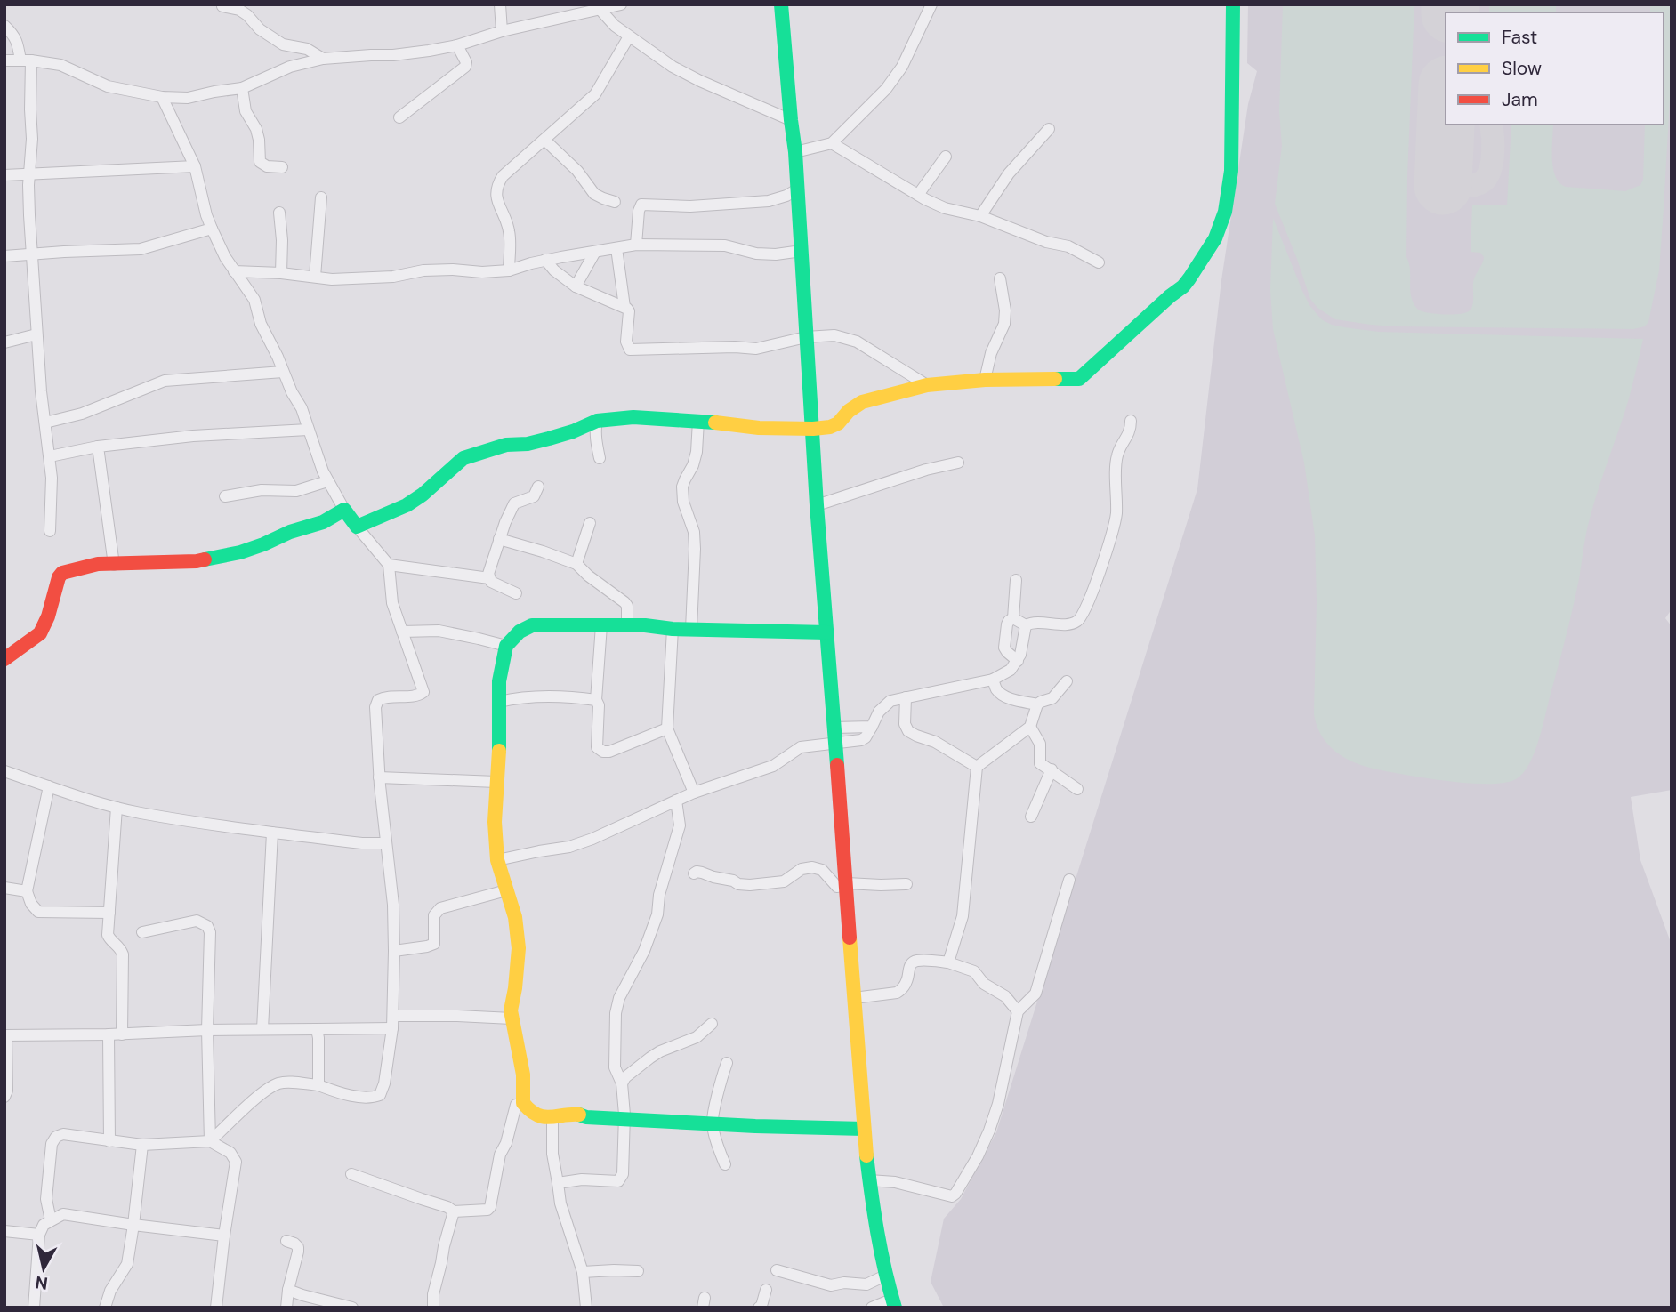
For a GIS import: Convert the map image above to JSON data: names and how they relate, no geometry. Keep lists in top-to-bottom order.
{
  "legend": ["Fast", "Slow", "Jam"],
  "north": "bottom"
}
